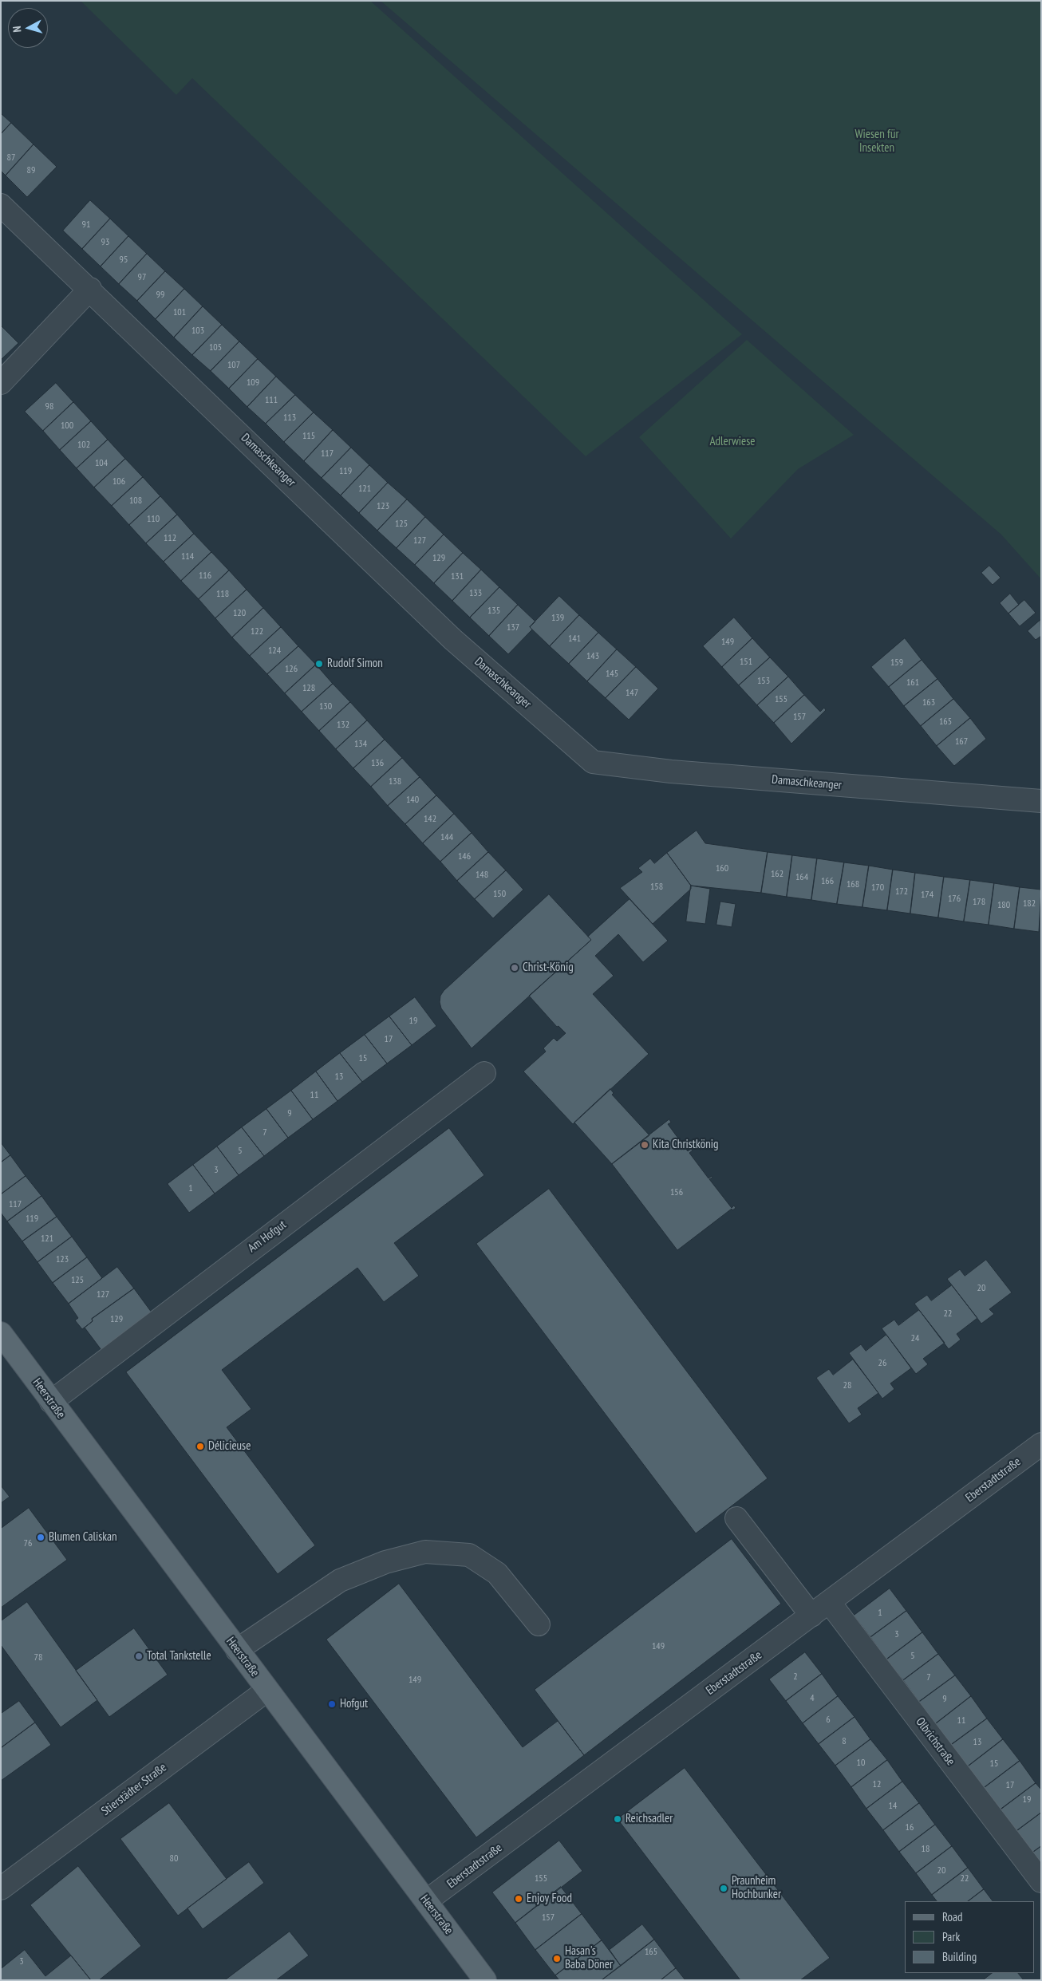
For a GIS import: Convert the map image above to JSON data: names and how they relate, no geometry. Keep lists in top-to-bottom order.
{
  "streets": {
    "main road": ["Heerstraße"],
    "street": [
      "Damaschkeanger",
      "Am Hofgut",
      "Eberstadtstraße",
      "Olbrichstraße",
      "Stierstädter Straße"
    ]
  },
  "crossings": [
    ["Am Hofgut", "Heerstraße"],
    ["Heerstraße", "Eberstadtstraße"],
    ["Heerstraße", "Stierstädter Straße"],
    ["Eberstadtstraße", "Olbrichstraße"]
  ],
  "parks": ["Wiesen für Insekten", "Adlerwiese"],
  "places": [
    "Rudolf Simon",
    "Christ-König",
    "Kita Christkönig",
    "Délicieuse",
    "Blumen Caliskan",
    "Total Tankstelle",
    "Hofgut",
    "Reichsadler",
    "Praunheim Hochbunker",
    "Enjoy Food",
    "Hasan's Baba Döner"
  ],
  "house_numbers": [
    "87",
    "89",
    "91",
    "93",
    "95",
    "97",
    "99",
    "101",
    "103",
    "105",
    "107",
    "109",
    "111",
    "98",
    "113",
    "100",
    "115",
    "102",
    "117",
    "104",
    "119",
    "106",
    "121",
    "108",
    "123",
    "110",
    "125",
    "112",
    "127",
    "114",
    "129",
    "116",
    "131",
    "133",
    "118",
    "135",
    "120",
    "139",
    "137",
    "122",
    "141",
    "149",
    "124",
    "143",
    "151",
    "159",
    "126",
    "145",
    "153",
    "161",
    "128",
    "147",
    "155",
    "163",
    "130",
    "157",
    "165",
    "132",
    "167",
    "134",
    "136",
    "138",
    "140",
    "142",
    "144",
    "146",
    "160",
    "162",
    "148",
    "164",
    "166",
    "168",
    "158",
    "170",
    "172",
    "150",
    "174",
    "176",
    "178",
    "182",
    "180",
    "19",
    "17",
    "15",
    "13",
    "11",
    "9",
    "7",
    "5",
    "3",
    "1",
    "156",
    "117",
    "119",
    "121",
    "123",
    "125",
    "20",
    "127",
    "22",
    "129",
    "24",
    "26",
    "28",
    "76",
    "1",
    "3",
    "149",
    "5",
    "78",
    "2",
    "7",
    "149",
    "4",
    "9",
    "6",
    "11",
    "8",
    "13",
    "10",
    "15",
    "12",
    "17",
    "19",
    "14",
    "16",
    "18",
    "80",
    "20",
    "155",
    "22",
    "157",
    "165",
    "3"
  ],
  "legend": ["Road", "Park", "Building"],
  "north": "left"
}
